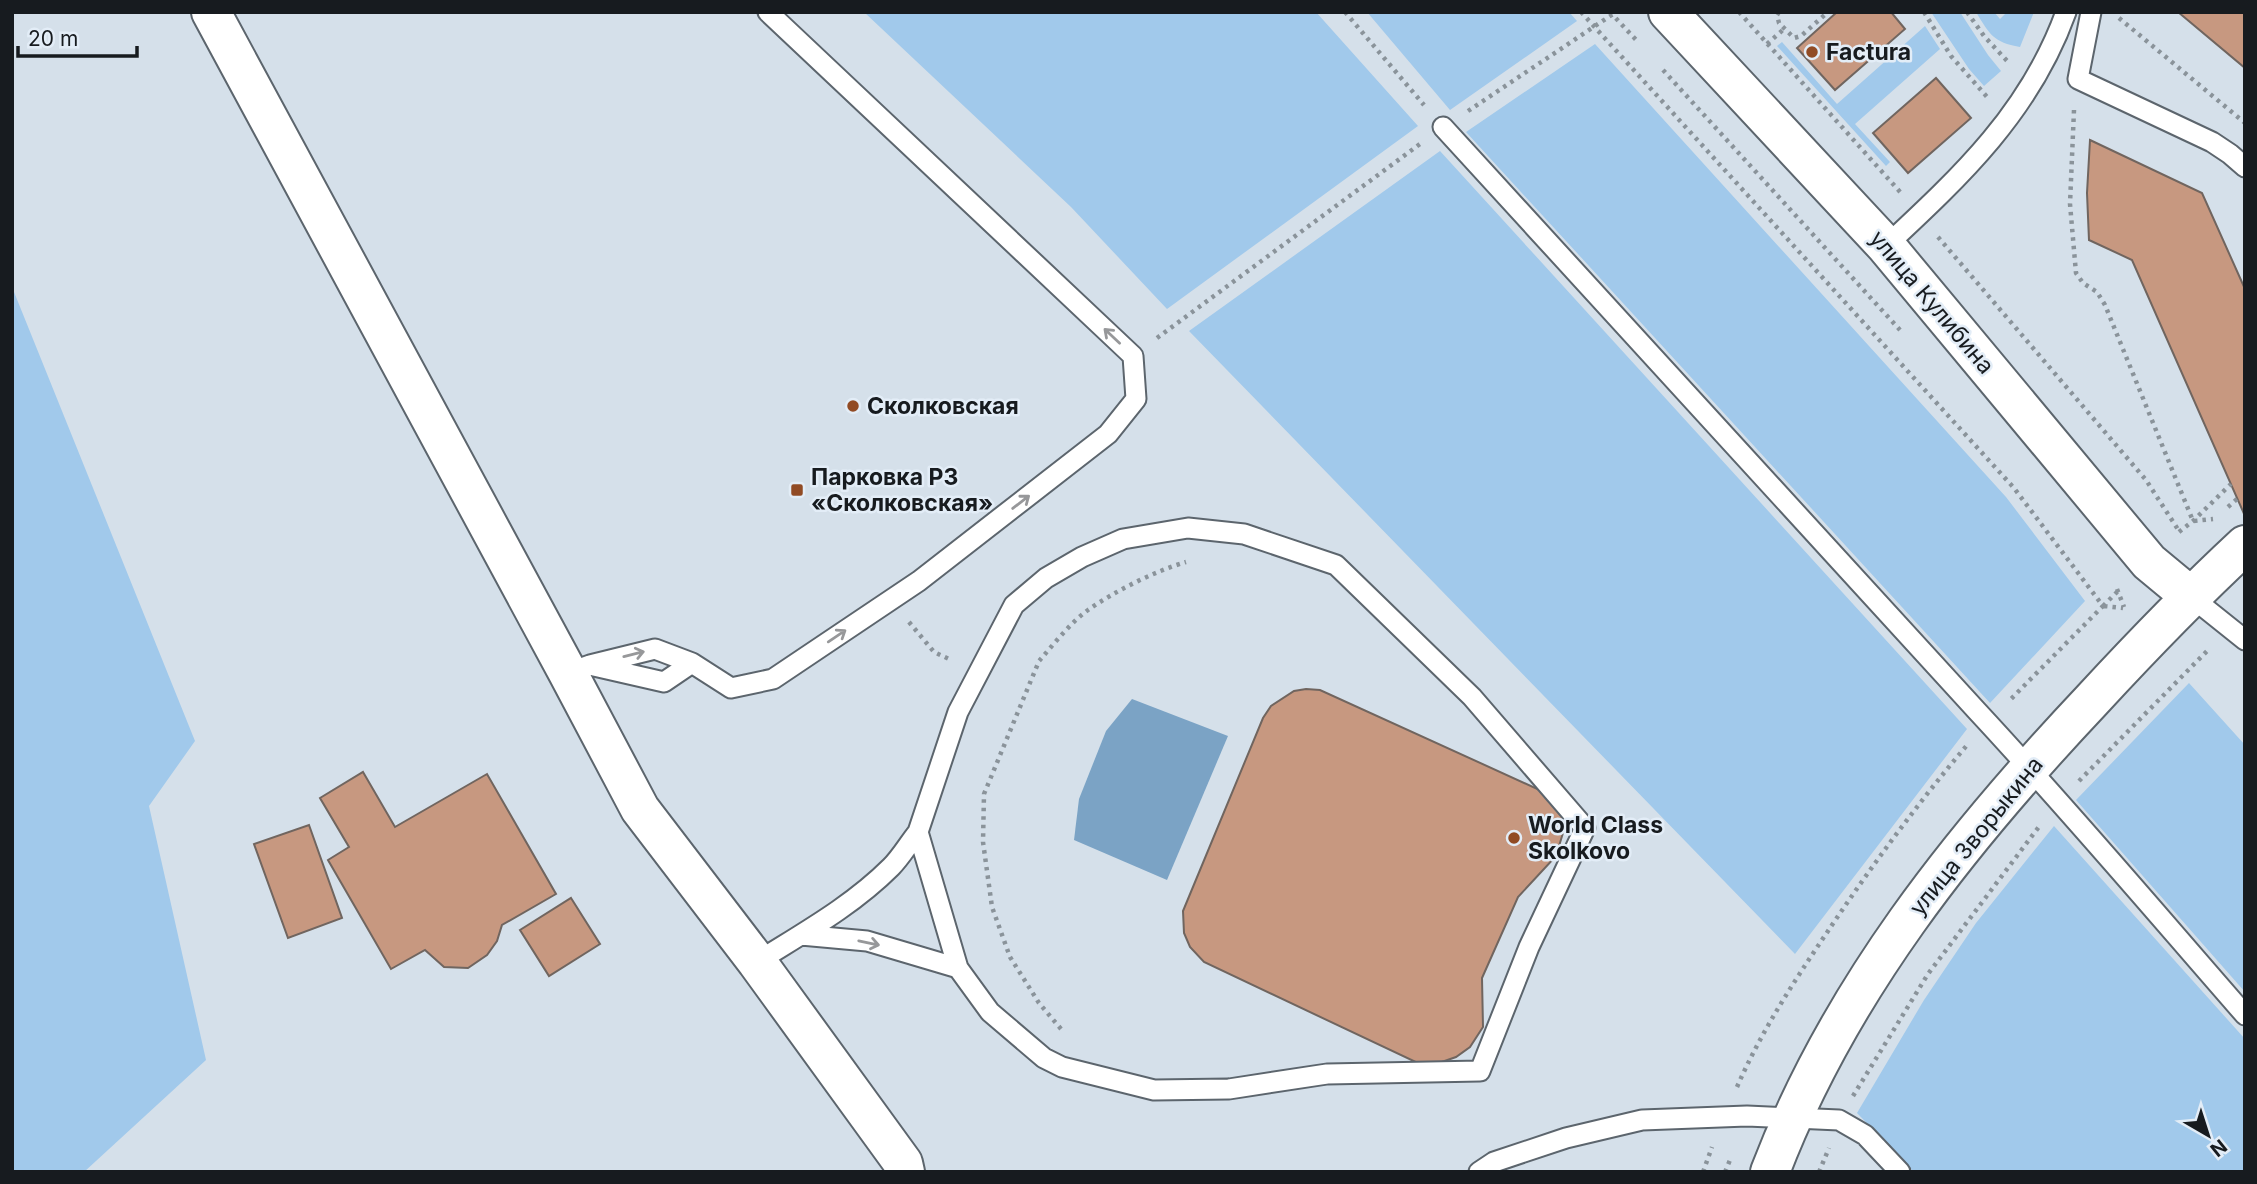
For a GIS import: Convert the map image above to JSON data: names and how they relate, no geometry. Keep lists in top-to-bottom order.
{
  "streets": {
    "street": ["улица Кулибина", "улица Зворыкина"]
  },
  "crossings": [
    ["улица Кулибина", "улица Зворыкина"]
  ],
  "places": {
    "other": ["Factura", "Сколковская", "World Class Skolkovo"],
    "transit": ["Парковка P3 «Сколковская»"]
  },
  "scale_bar": "20 m",
  "north": "bottom right"
}
